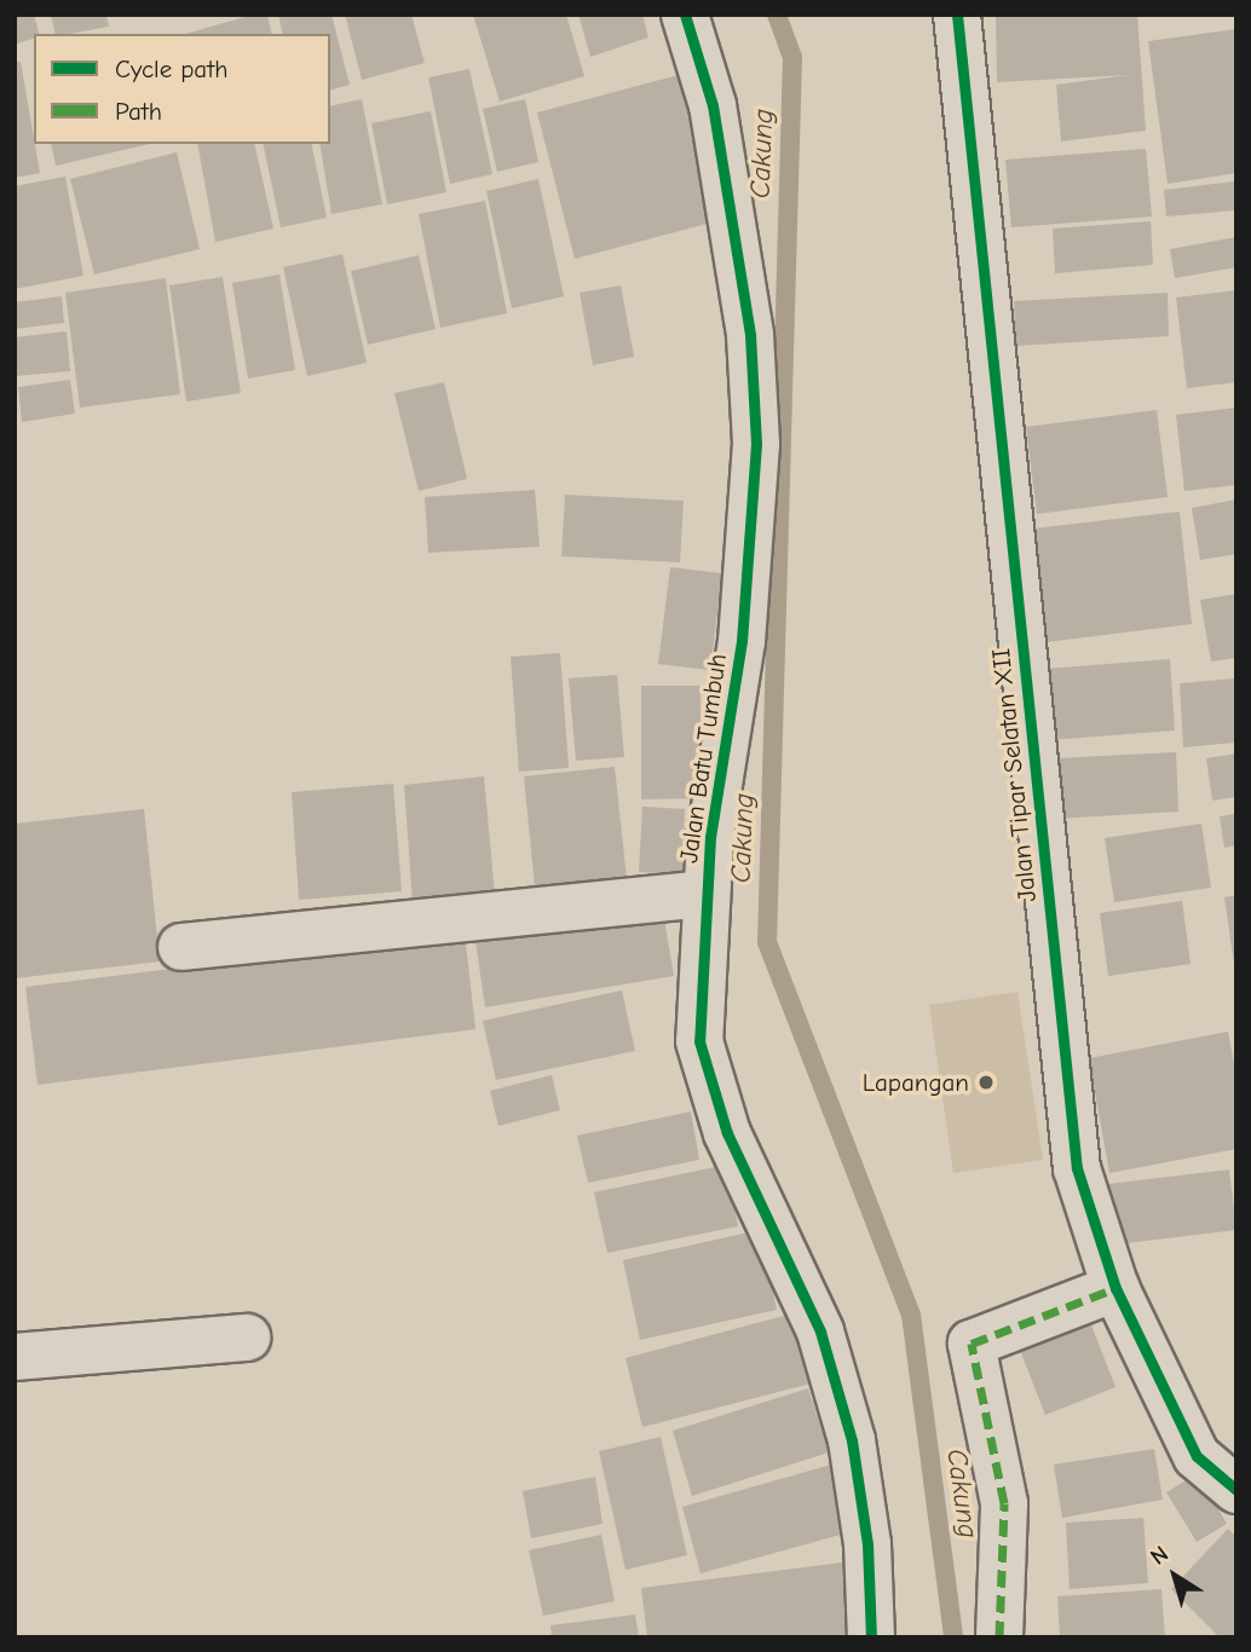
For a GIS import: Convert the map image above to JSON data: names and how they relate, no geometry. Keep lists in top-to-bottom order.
{
  "streets": {
    "street": ["Jalan Batu Tumbuh", "Jalan Tipar Selatan XII"]
  },
  "water": ["Cakung"],
  "places": ["Lapangan"],
  "legend": ["Cycle path", "Path"],
  "north": "top left"
}
